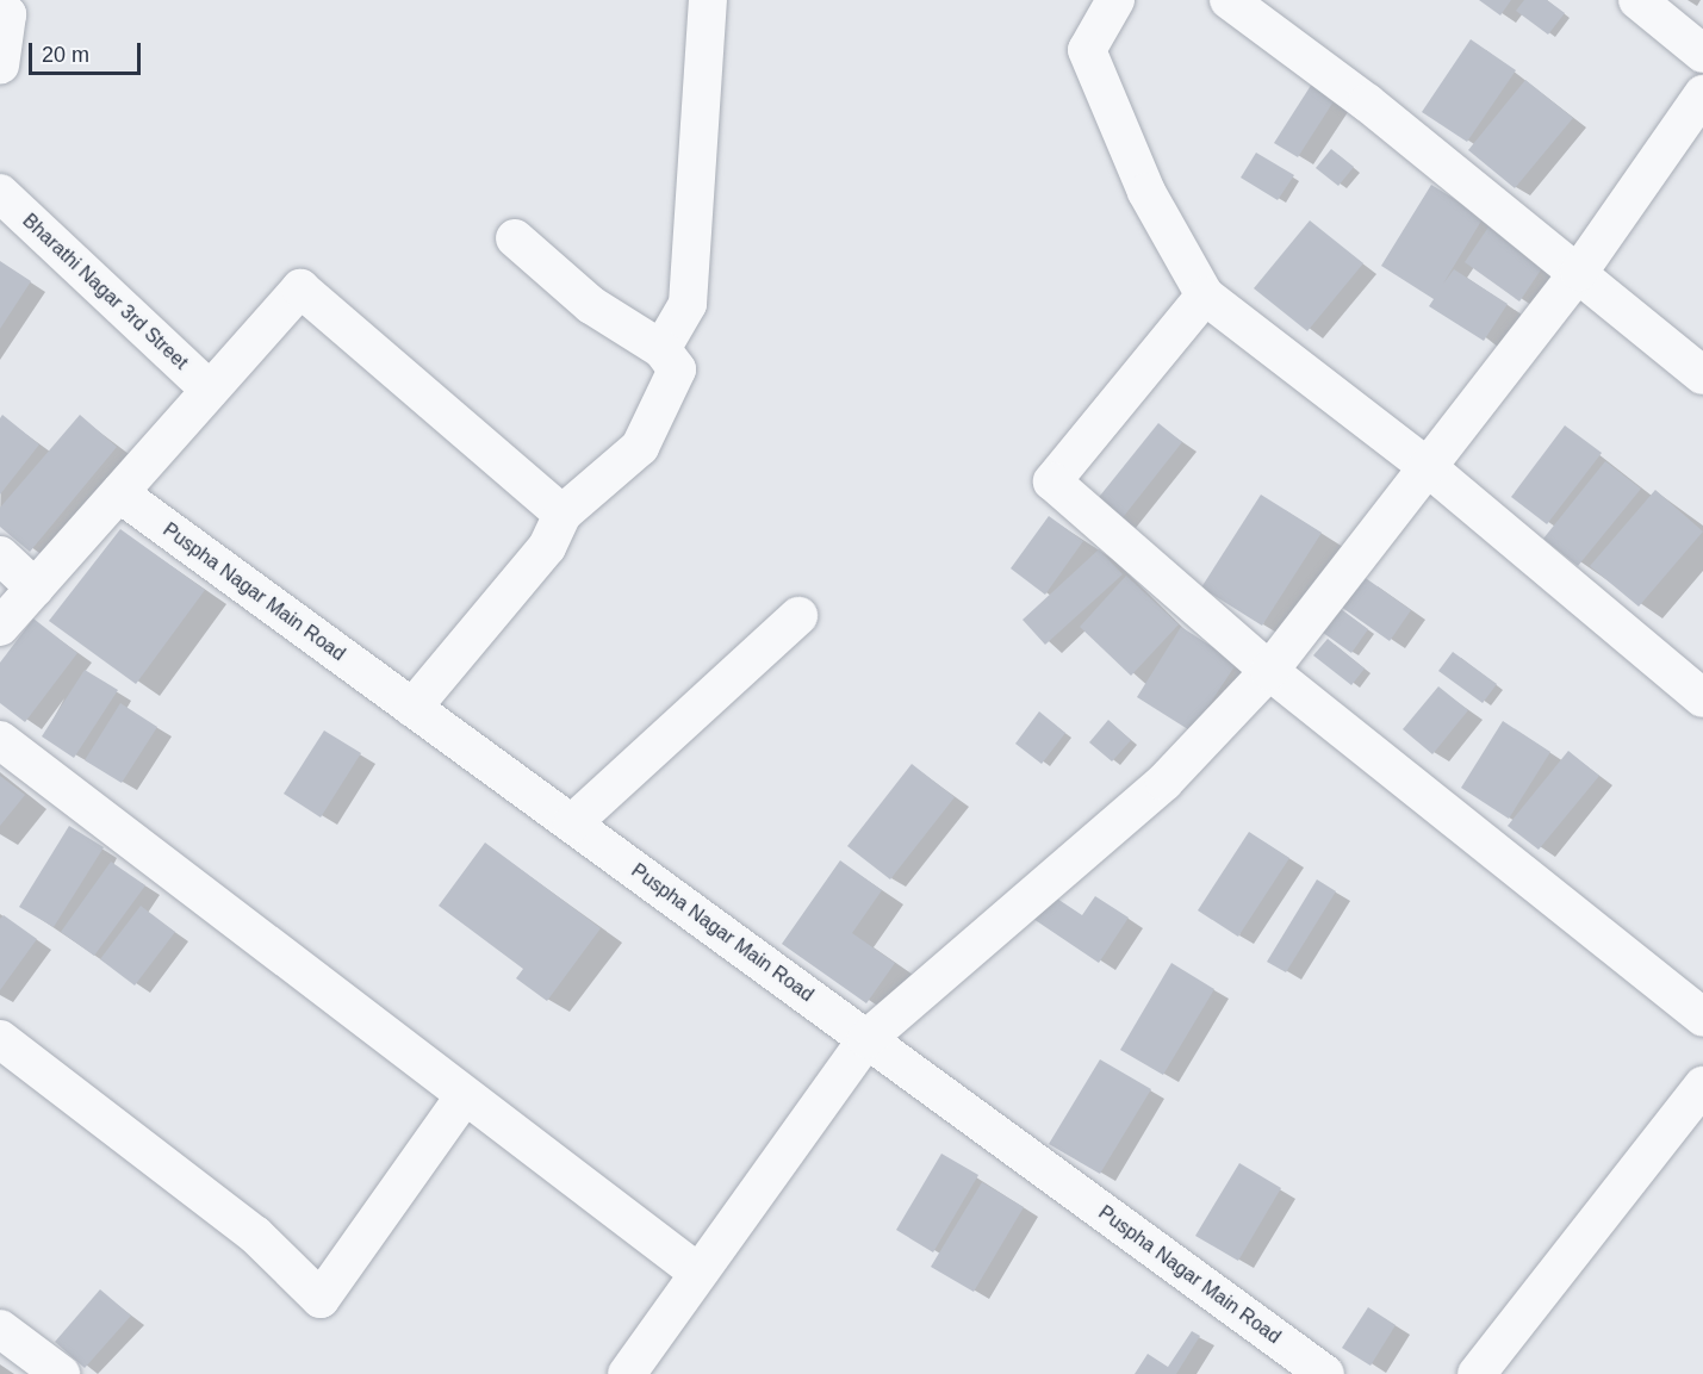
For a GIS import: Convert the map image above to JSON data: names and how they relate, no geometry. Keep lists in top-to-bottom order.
{
  "streets": {
    "street": ["Bharathi Nagar 3rd Street", "Puspha Nagar Main Road"]
  },
  "scale_bar": "20 m"
}
